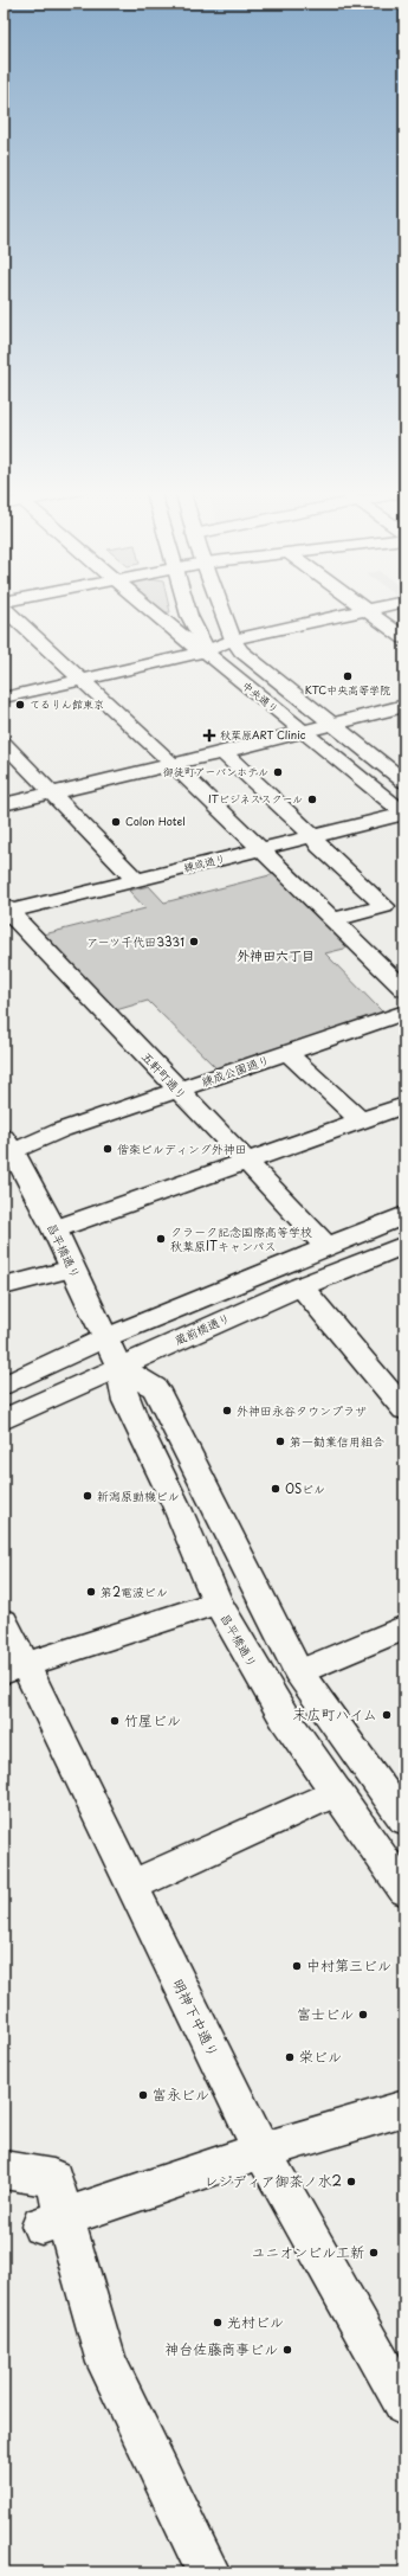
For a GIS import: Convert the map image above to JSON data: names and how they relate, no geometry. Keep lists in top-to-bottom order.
{
  "streets": {
    "street": [
      "中央通り",
      "練成通り",
      "練成公園通り",
      "五軒町通り",
      "昌平橋通り",
      "蔵前橋通り",
      "明神下中通り"
    ]
  },
  "crossings": [
    ["中央通り", "練成通り"],
    ["練成通り", "五軒町通り"],
    ["練成公園通り", "五軒町通り"],
    ["練成公園通り", "昌平橋通り"],
    ["昌平橋通り", "蔵前橋通り"]
  ],
  "districts": ["外神田六丁目"],
  "places": {
    "other": [
      "KTC中央高等学院",
      "てるりん館東京",
      "御徒町アーバンホテル",
      "ITビジネススクール",
      "Colon Hotel",
      "アーツ千代田3331",
      "偕楽ビルディング外神田",
      "クラーク記念国際高等学校 秋葉原ITキャンパス",
      "外神田永谷タウンプラザ",
      "第一勧業信用組合",
      "OSビル",
      "新潟原動機ビル",
      "第2電波ビル",
      "末広町ハイム",
      "竹屋ビル",
      "中村第三ビル",
      "富士ビル",
      "栄ビル",
      "富永ビル",
      "レジディア御茶ノ水2",
      "ユニオンビル工新",
      "光村ビル",
      "神台佐藤商事ビル"
    ],
    "health": ["秋葉原ART Clinic"]
  }
}
